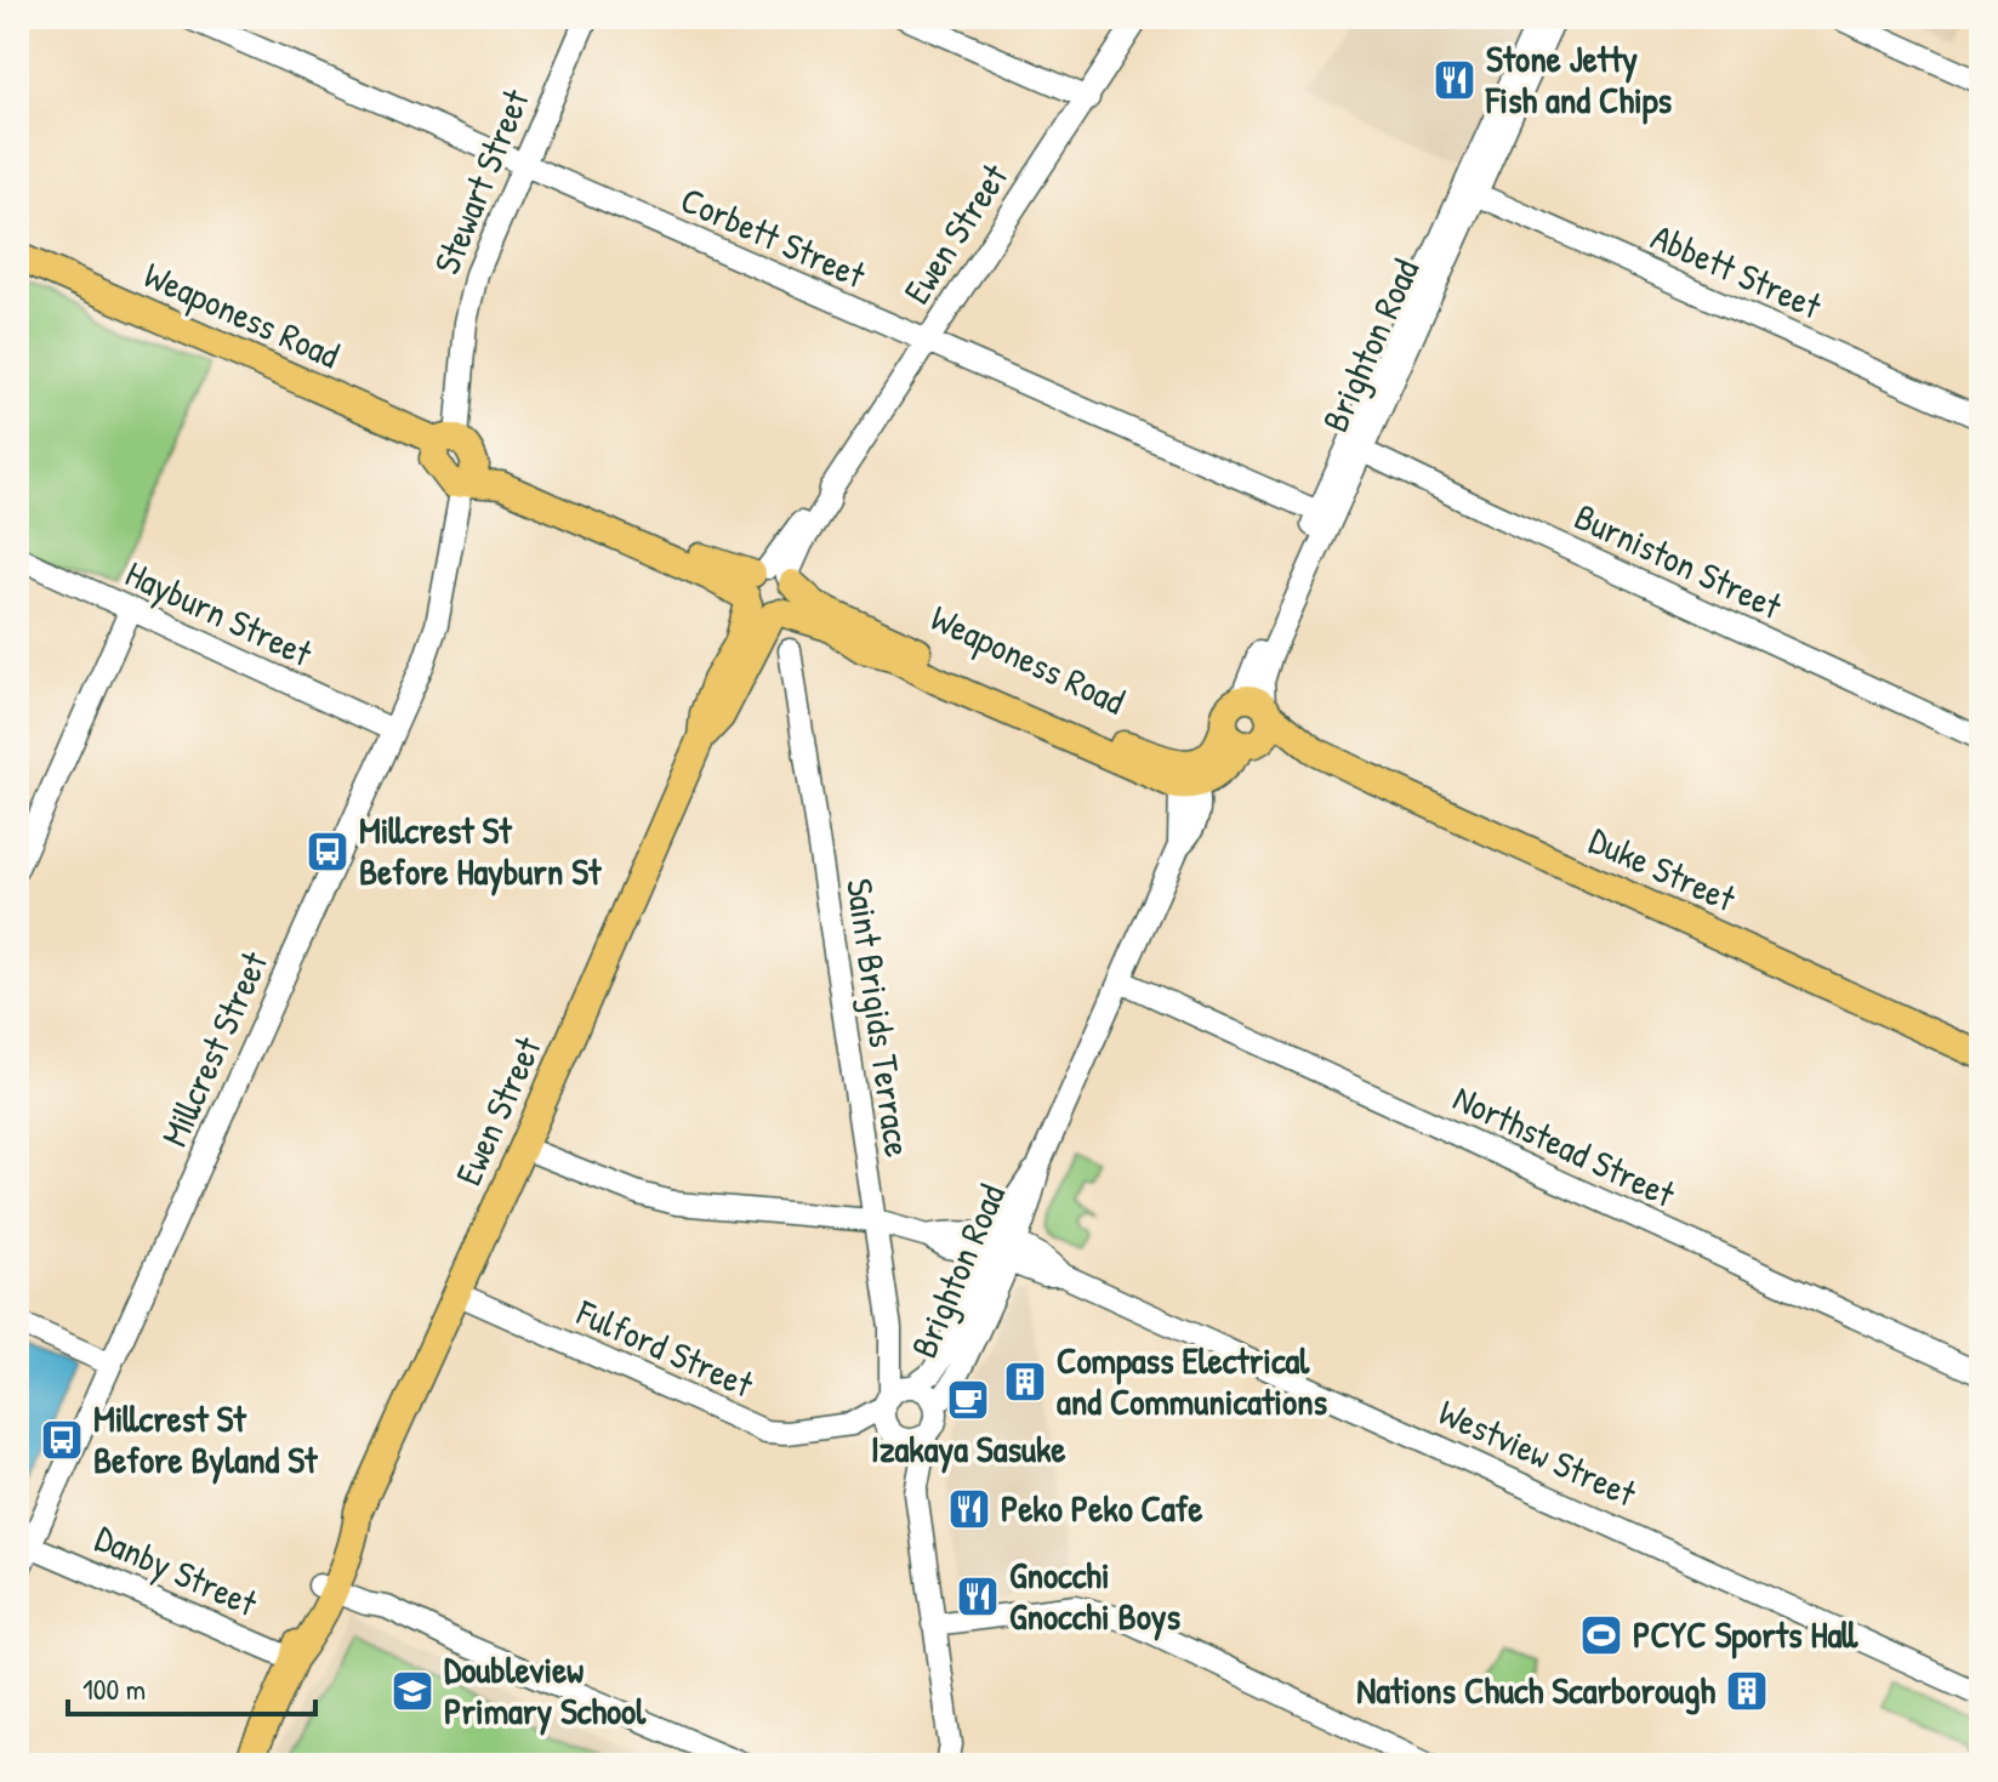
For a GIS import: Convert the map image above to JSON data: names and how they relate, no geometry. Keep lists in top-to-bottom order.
{
  "streets": {
    "main road": ["Ewen Street", "Weaponess Road", "Duke Street"],
    "street": [
      "Stewart Street",
      "Corbett Street",
      "Abbett Street",
      "Brighton Road",
      "Burniston Street",
      "Hayburn Street",
      "Saint Brigids Terrace",
      "Millcrest Street",
      "Northstead Street",
      "Fulford Street",
      "Westview Street",
      "Danby Street"
    ]
  },
  "crossings": [
    ["Stewart Street", "Corbett Street"],
    ["Stewart Street", "Weaponess Road"],
    ["Stewart Street", "Millcrest Street"],
    ["Ewen Street", "Corbett Street"],
    ["Ewen Street", "Weaponess Road"],
    ["Ewen Street", "Fulford Street"],
    ["Ewen Street", "Westview Street"],
    ["Ewen Street", "Danby Street"],
    ["Corbett Street", "Brighton Road"],
    ["Abbett Street", "Brighton Road"],
    ["Weaponess Road", "Brighton Road"],
    ["Weaponess Road", "Millcrest Street"],
    ["Brighton Road", "Burniston Street"],
    ["Brighton Road", "Duke Street"],
    ["Brighton Road", "Saint Brigids Terrace"],
    ["Brighton Road", "Northstead Street"],
    ["Brighton Road", "Fulford Street"],
    ["Brighton Road", "Westview Street"],
    ["Hayburn Street", "Millcrest Street"],
    ["Saint Brigids Terrace", "Fulford Street"],
    ["Saint Brigids Terrace", "Westview Street"],
    ["Millcrest Street", "Danby Street"]
  ],
  "places": {
    "restaurant": ["Stone Jetty Fish and Chips", "Peko Peko Cafe", "Gnocchi Gnocchi Boys"],
    "bus stop": ["Millcrest St Before Hayburn St", "Millcrest St Before Byland St"],
    "building": ["Compass Electrical and Communications", "Nations Chuch Scarborough"],
    "cafe": ["Izakaya Sasuke"],
    "sports": ["PCYC Sports Hall"],
    "school or university": ["Doubleview Primary School"]
  },
  "scale_bar": "100 m"
}
